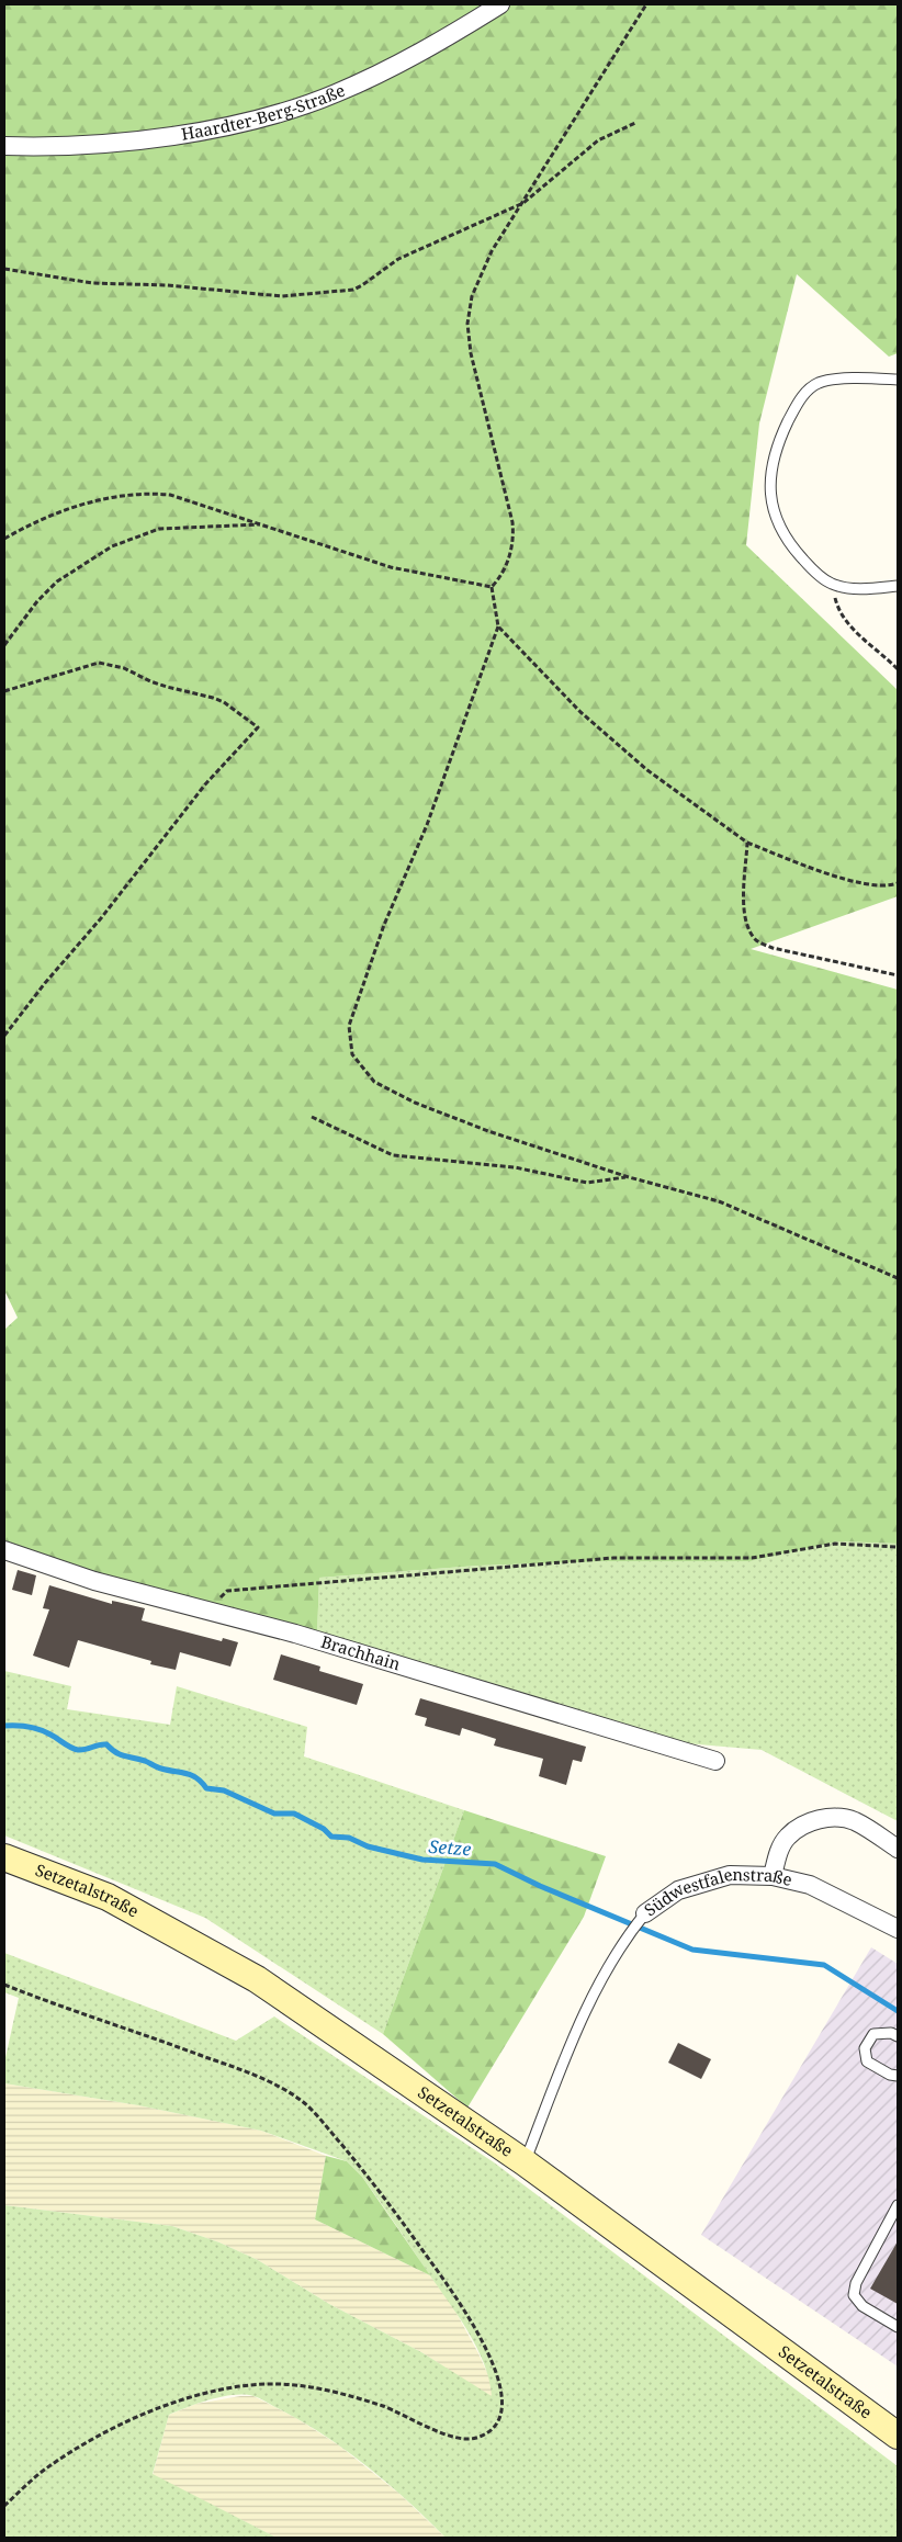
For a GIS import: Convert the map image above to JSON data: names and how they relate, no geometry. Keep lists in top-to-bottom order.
{
  "streets": {
    "street": [
      "Haardter-Berg-Straße",
      "Brachhain",
      "Setzetalstraße",
      "Südwestfalenstraße"
    ]
  },
  "crossings": [
    ["Setzetalstraße", "Südwestfalenstraße"]
  ],
  "water": ["Setze"]
}
